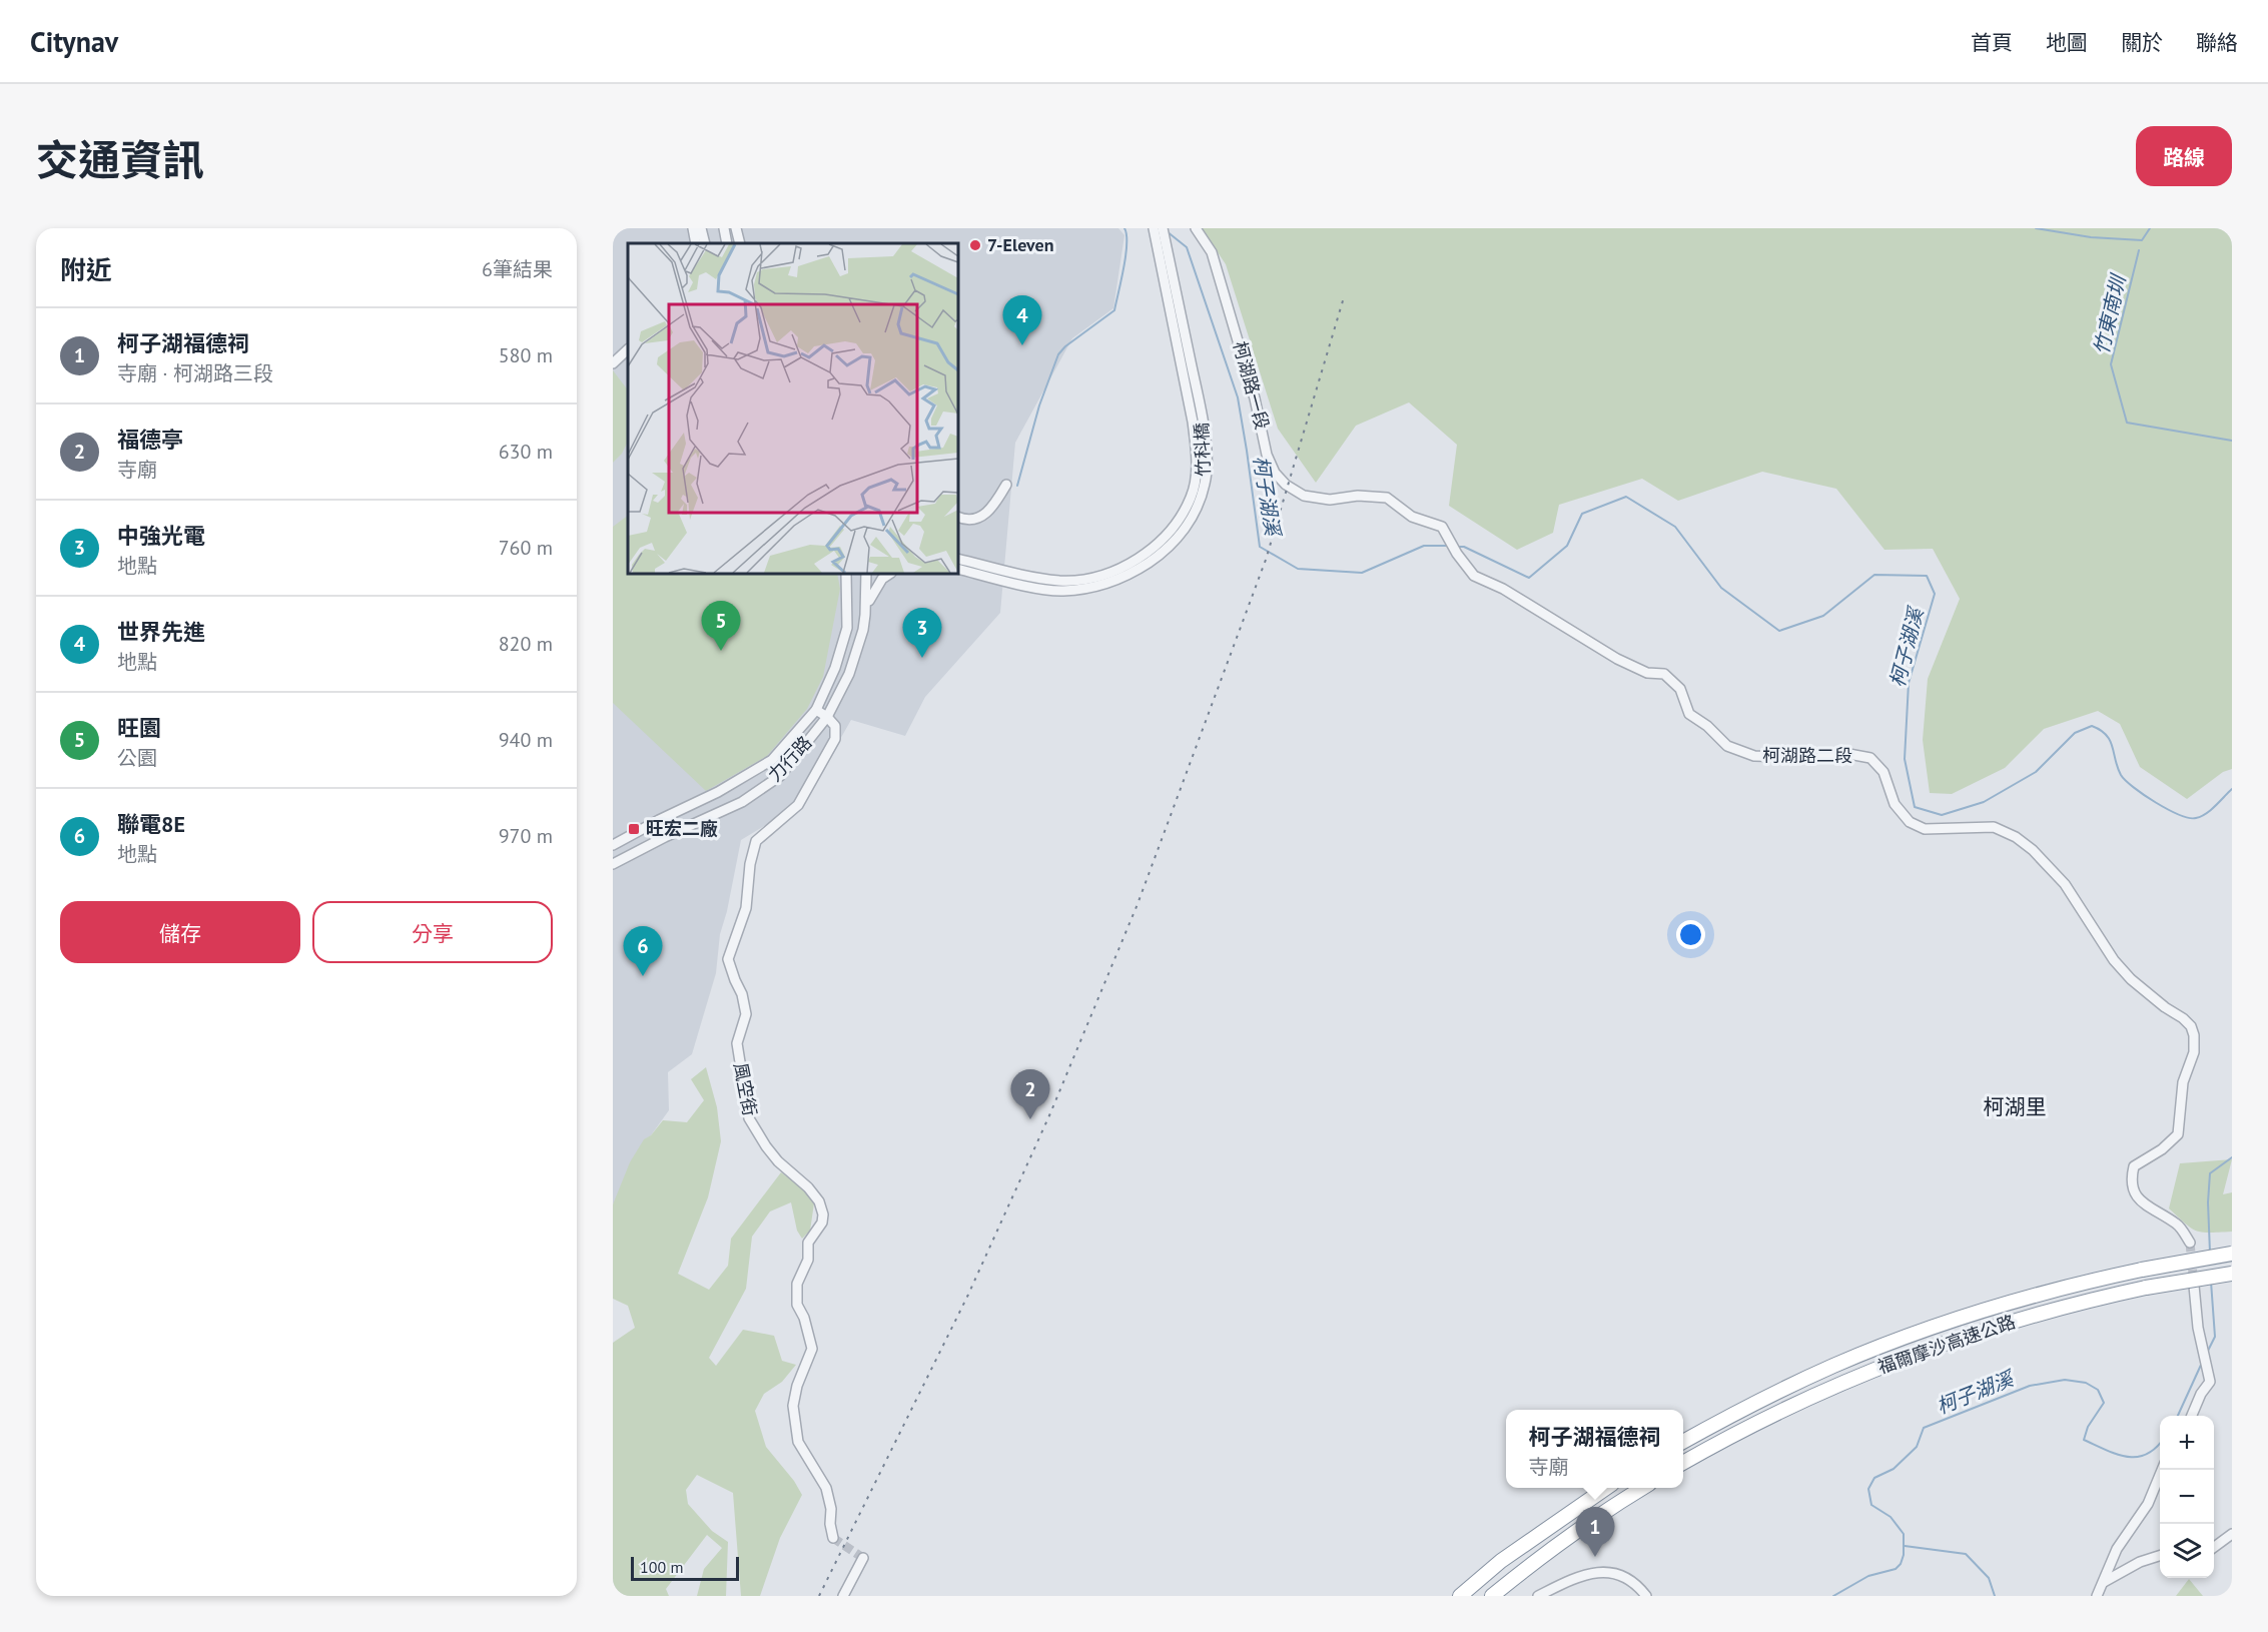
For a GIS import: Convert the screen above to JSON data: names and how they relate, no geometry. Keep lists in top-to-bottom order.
{
  "streets": {
    "highway": ["福爾摩沙高速公路"],
    "street": [
      "柯湖路一段",
      "竹科橋",
      "柯湖路二段",
      "力行路",
      "風空街"
    ]
  },
  "crossings": [
    ["柯湖路一段", "柯湖路二段"],
    ["力行路", "風空街"]
  ],
  "districts": ["柯湖里"],
  "water": ["竹東南圳", "柯子湖溪"],
  "places": {
    "other": ["7-Eleven"],
    "transit": ["旺宏二廠"]
  },
  "scale_bar": "100 m",
  "page": {
    "header": "Citynav",
    "nav": [
      "首頁",
      "地圖",
      "關於",
      "聯絡"
    ],
    "title": "交通資訊",
    "buttons": [
      "路線",
      ["儲存", "分享"]
    ],
    "heading": ["附近", "6筆結果"],
    "pins": [
      "4",
      "5",
      "3",
      "6",
      "2",
      "1"
    ],
    "list": [
      {
        "mark": "1",
        "name": "柯子湖福德祠",
        "note": "寺廟 · 柯湖路三段",
        "value": "580 m"
      },
      {
        "mark": "2",
        "name": "福德亭",
        "note": "寺廟",
        "value": "630 m"
      },
      {
        "mark": "3",
        "name": "中強光電",
        "note": "地點",
        "value": "760 m"
      },
      {
        "mark": "4",
        "name": "世界先進",
        "note": "地點",
        "value": "820 m"
      },
      {
        "mark": "5",
        "name": "旺園",
        "note": "公園",
        "value": "940 m"
      },
      {
        "mark": "6",
        "name": "聯電8E",
        "note": "地點",
        "value": "970 m"
      }
    ],
    "popup": ["柯子湖福德祠", "寺廟"],
    "map_buttons": ["+", "−"],
    "scale": "100 m"
  }
}
